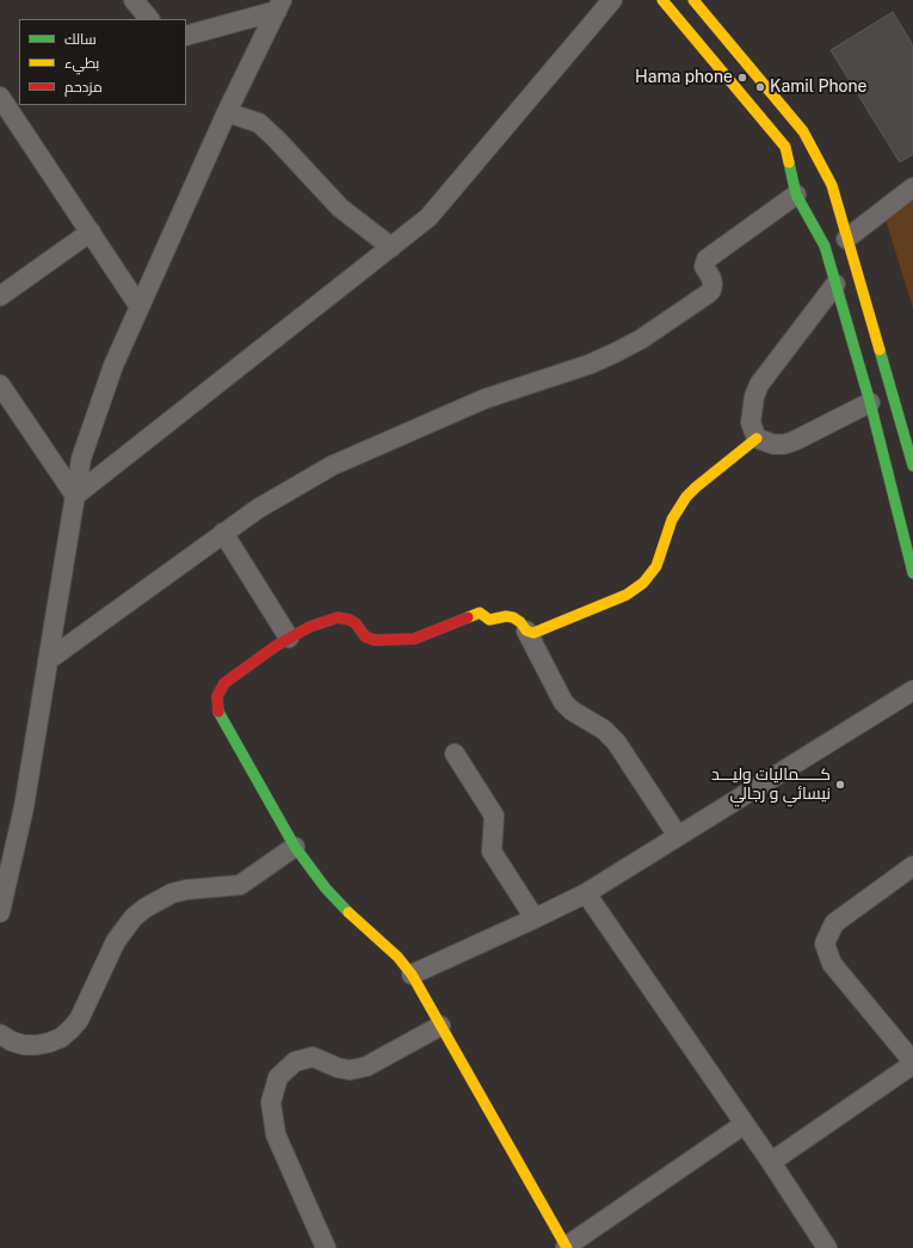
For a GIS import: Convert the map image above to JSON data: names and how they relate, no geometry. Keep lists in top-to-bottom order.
{
  "places": ["Hama phone", "Kamil Phone", "كـــــمالیات ولیـــد نیسائي و رجالي"],
  "legend": ["سالك", "بطيء", "مزدحم"]
}
